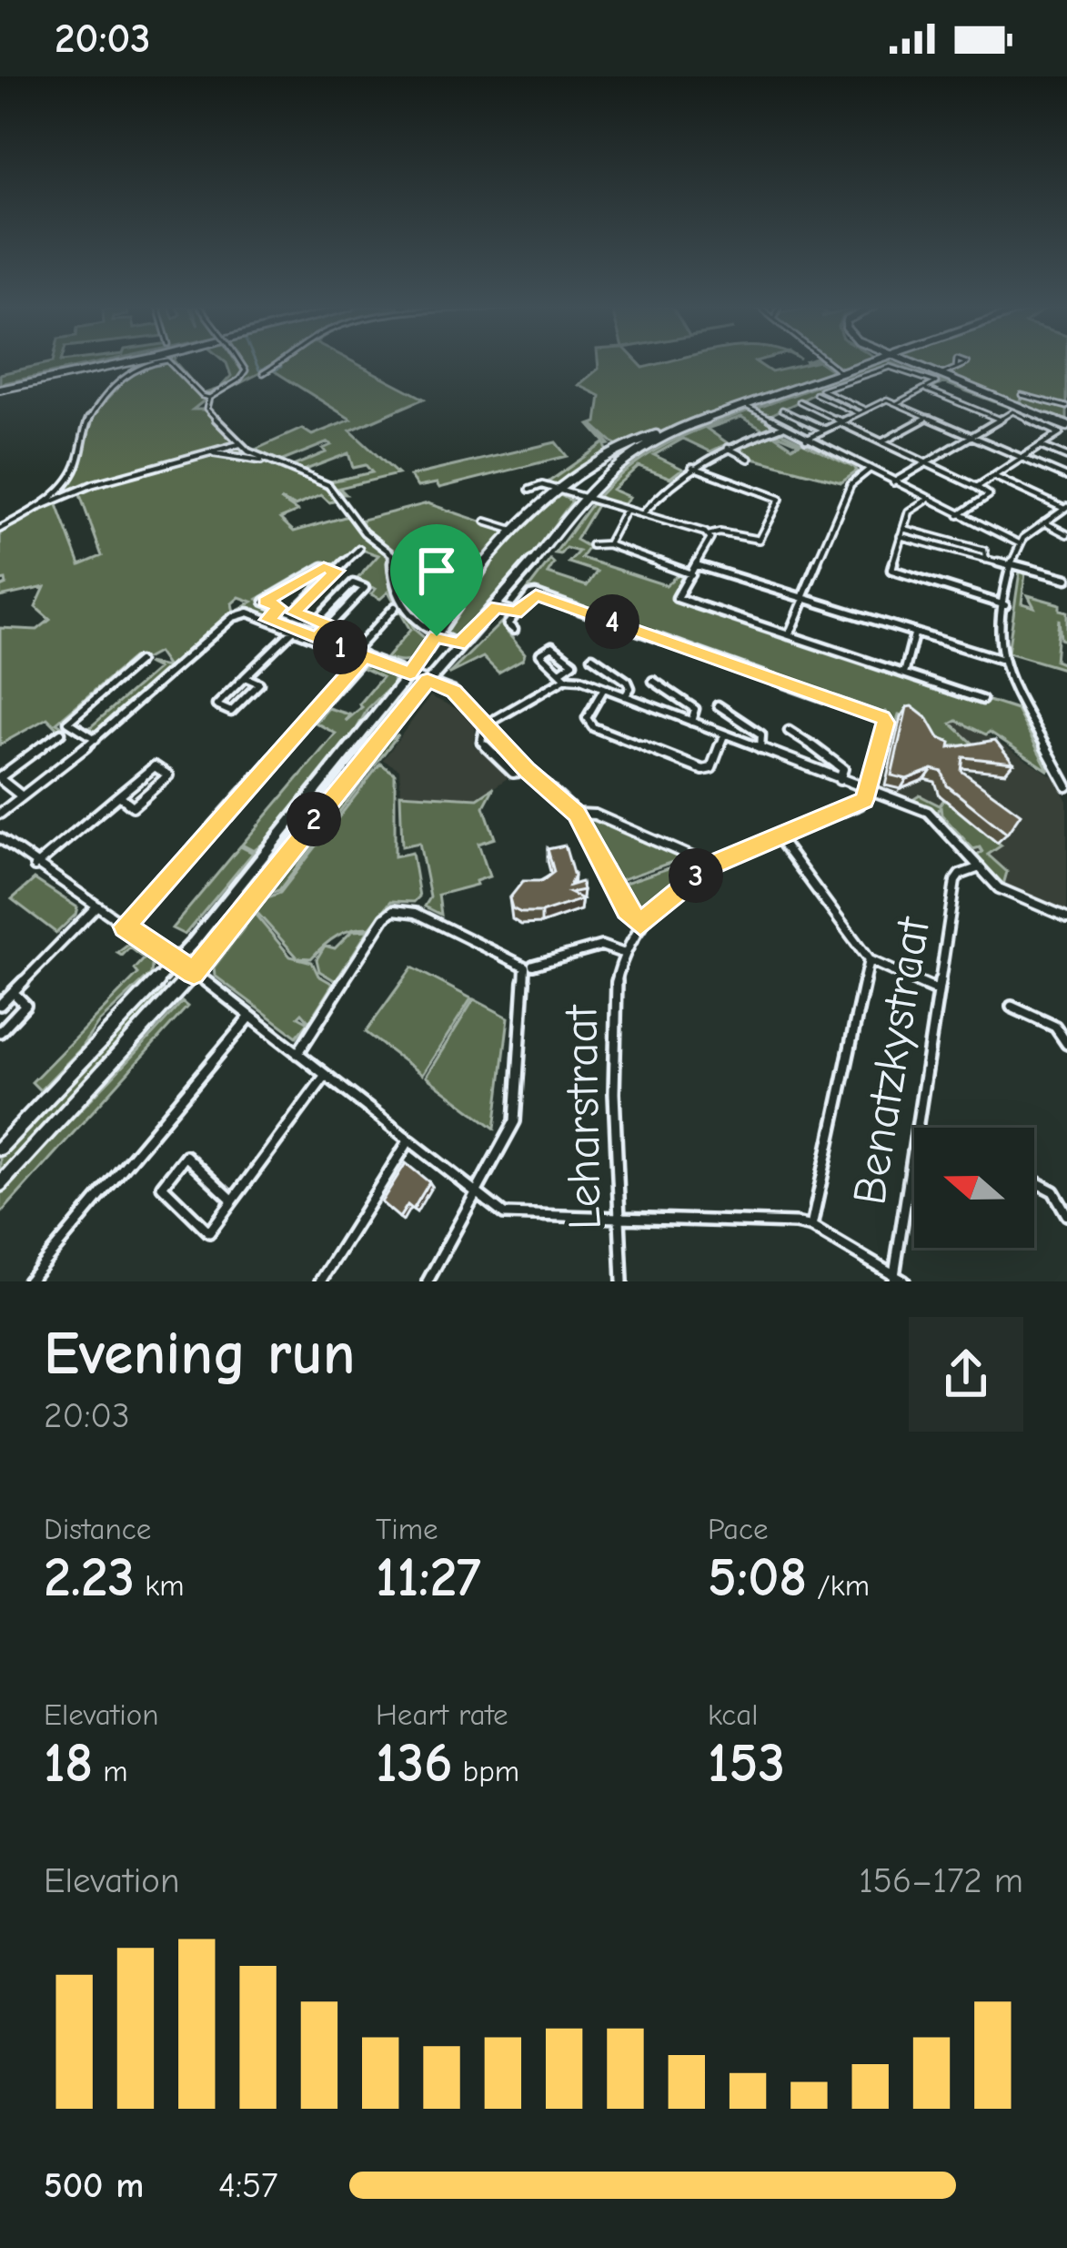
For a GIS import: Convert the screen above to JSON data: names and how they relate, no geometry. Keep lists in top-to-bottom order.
{
  "streets": {
    "street": ["Benatzkystraat", "Leharstraat"]
  },
  "north": "left",
  "page": {
    "status": "20:03",
    "pins": [
      "4",
      "1",
      "2",
      "3"
    ],
    "heading": ["Evening run", "20:03"],
    "stats": [
      ["Distance", "2.23 km"],
      ["Time", "11:27"],
      ["Pace", "5:08 /km"],
      ["Elevation", "18 m"],
      ["Heart rate", "136 bpm"],
      ["kcal", "153"]
    ],
    "chart": ["Elevation", "156–172 m"],
    "list": [
      {
        "name": "500 m",
        "note": "4:57"
      }
    ]
  }
}
